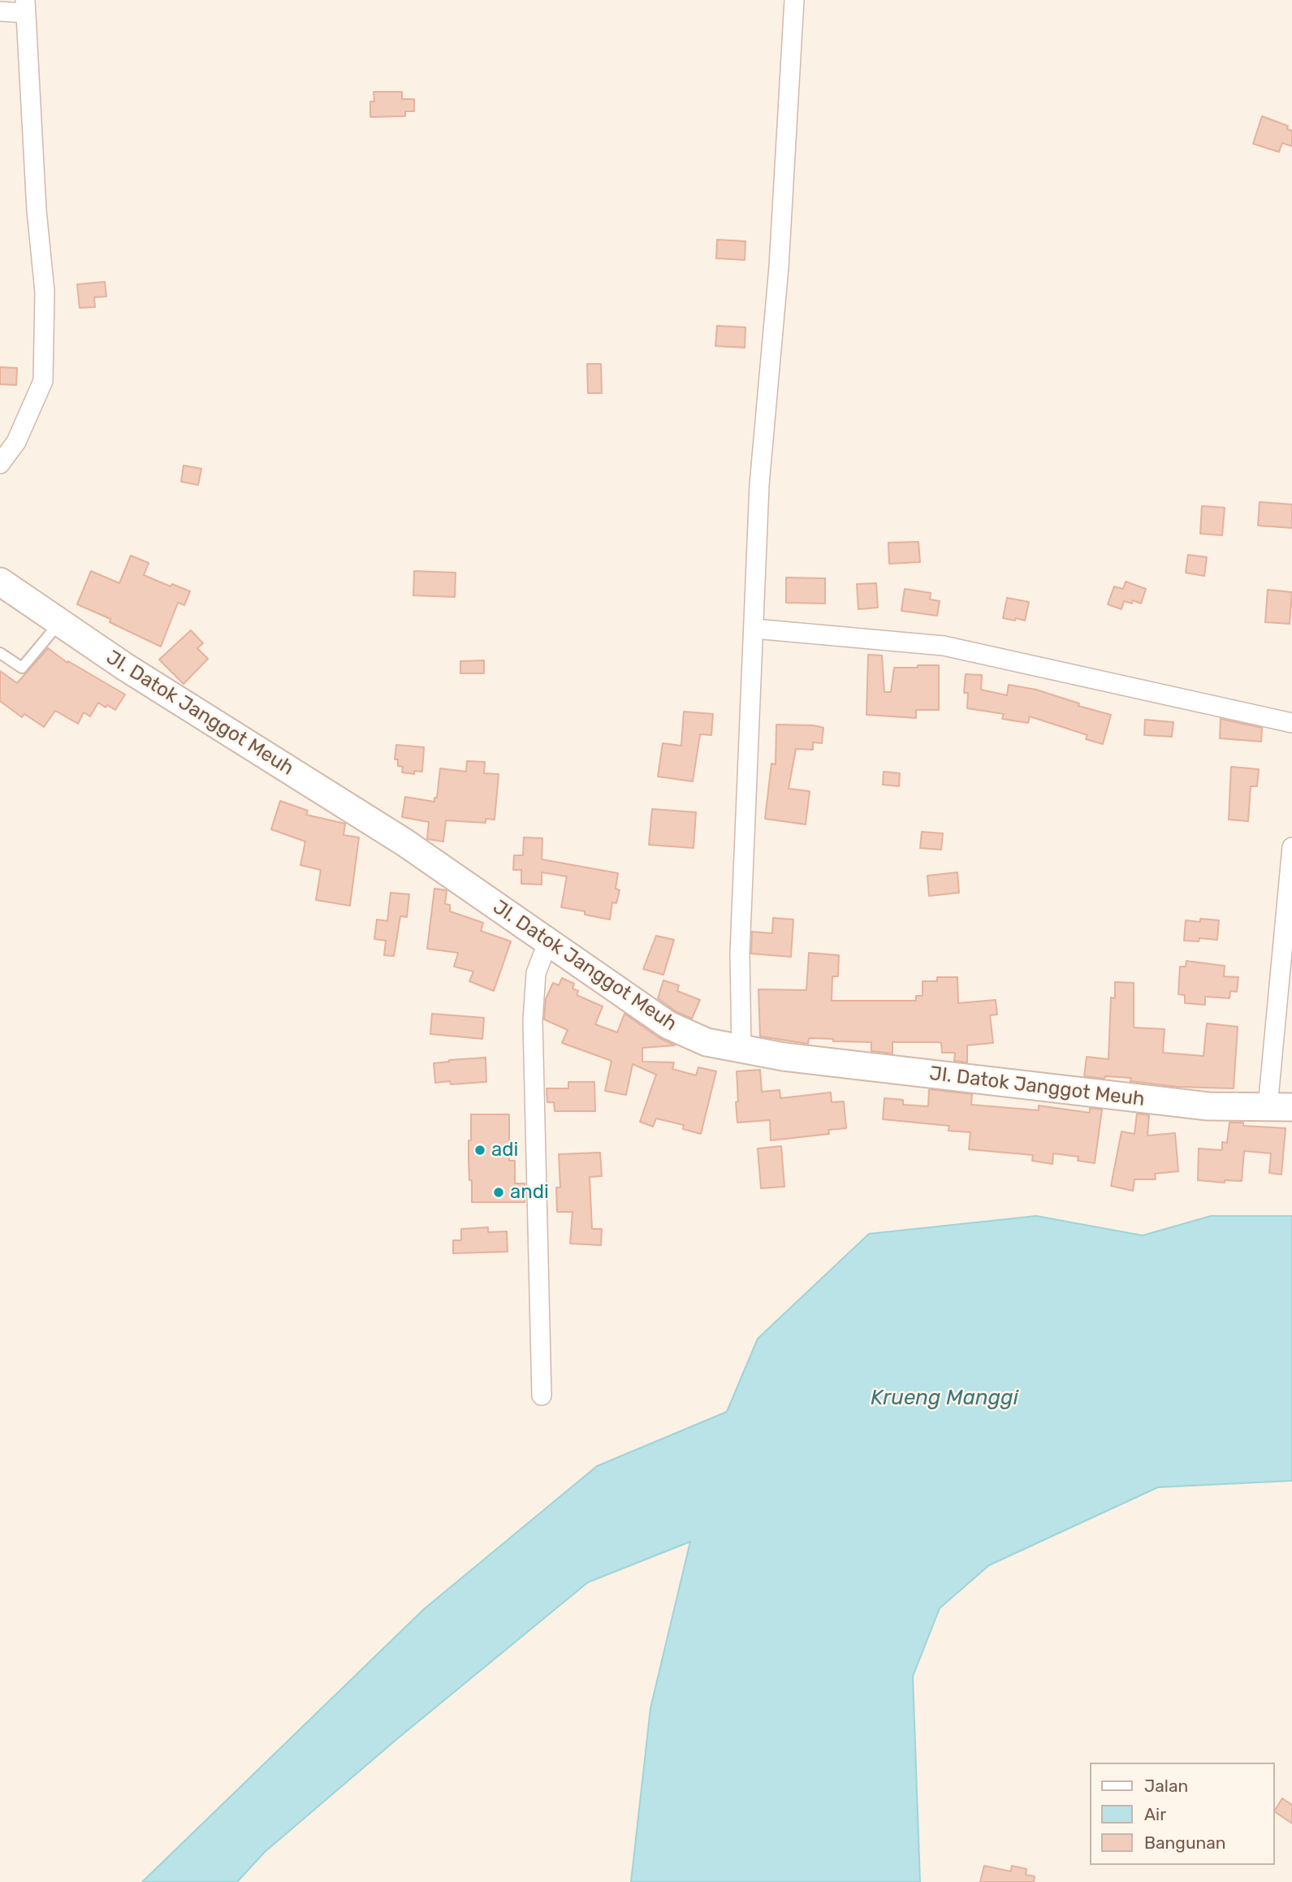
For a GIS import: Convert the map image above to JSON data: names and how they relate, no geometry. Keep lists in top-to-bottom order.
{
  "streets": {
    "street": ["JI. Datok Janggot Meuh"]
  },
  "water": ["Krueng Manggi"],
  "places": ["adi", "andi"],
  "legend": ["Jalan", "Air", "Bangunan"]
}
